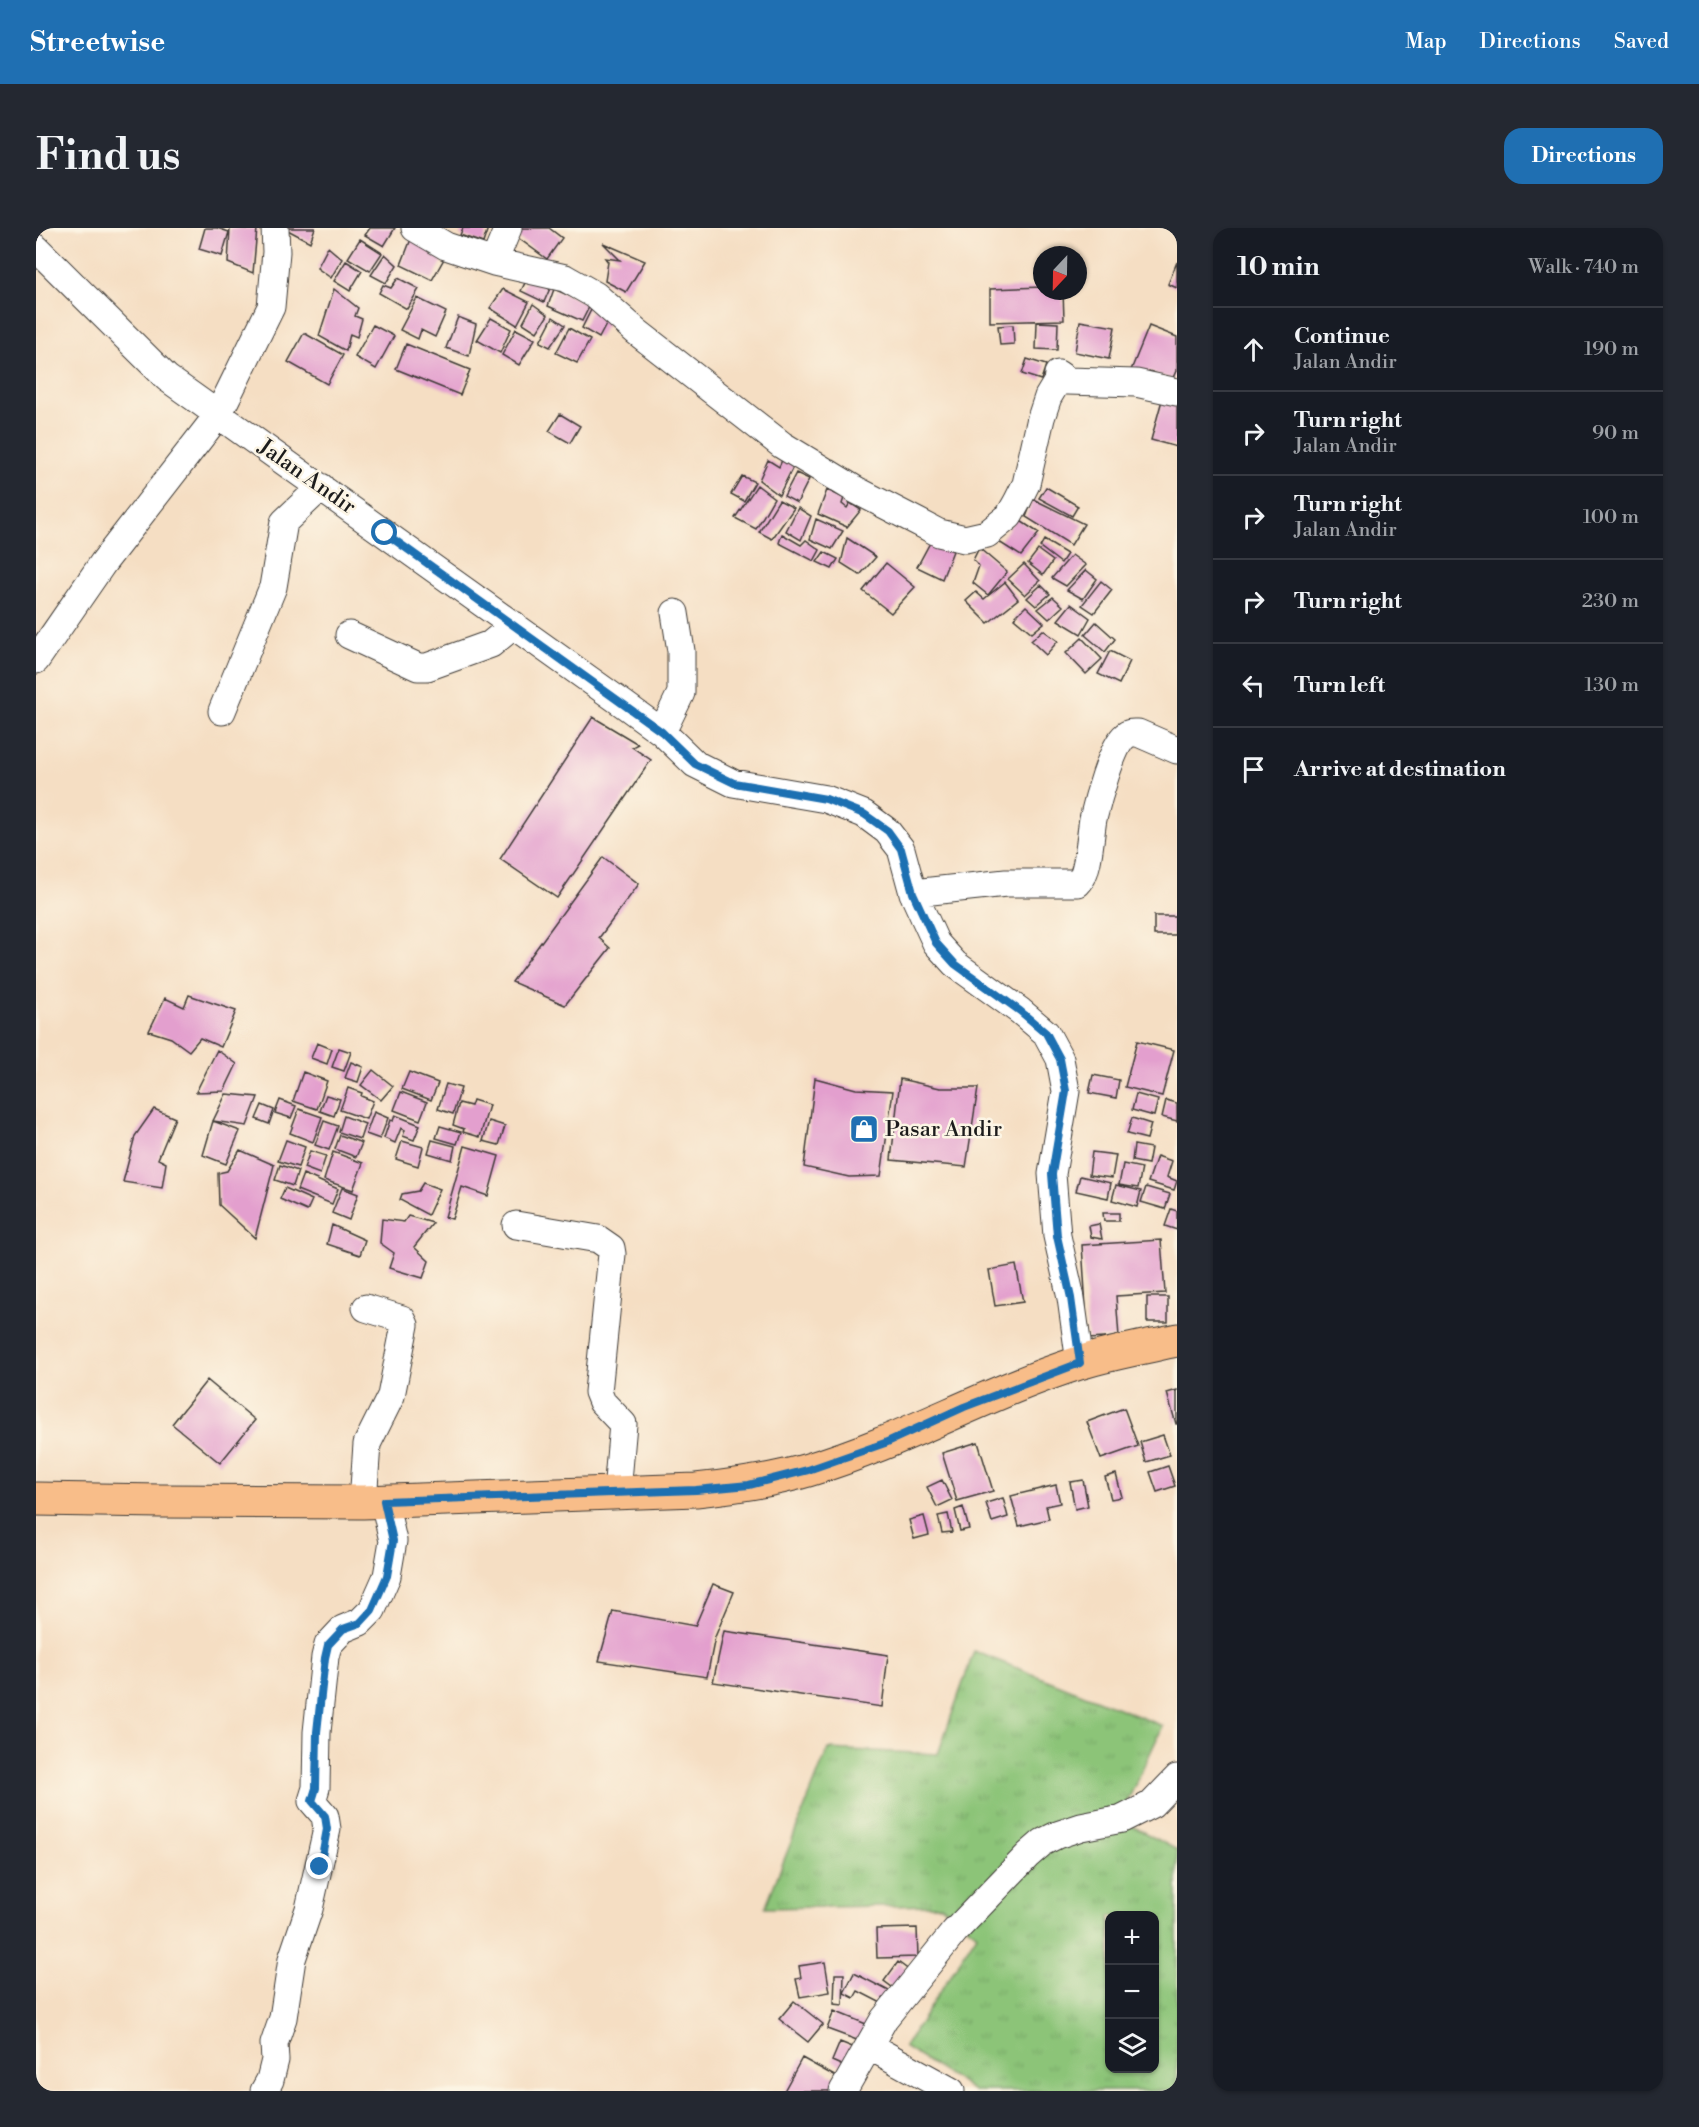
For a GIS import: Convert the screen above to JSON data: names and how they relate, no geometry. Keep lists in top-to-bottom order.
{
  "streets": {
    "street": ["Jalan Andir"]
  },
  "places": {
    "shop": ["Pasar Andir"]
  },
  "north": "bottom",
  "page": {
    "header": "Streetwise",
    "nav": ["Map", "Directions", "Saved"],
    "buttons": "Directions",
    "title": "Find us",
    "heading": ["10 min", "Walk · 740 m"],
    "list": [
      ["Continue", "Jalan Andir", "190 m"],
      ["Turn right", "Jalan Andir", "90 m"],
      ["Turn right", "Jalan Andir", "100 m"],
      ["Turn right", "230 m"],
      ["Turn left", "130 m"],
      "Arrive at destination"
    ],
    "map_buttons": ["+", "−"]
  }
}
